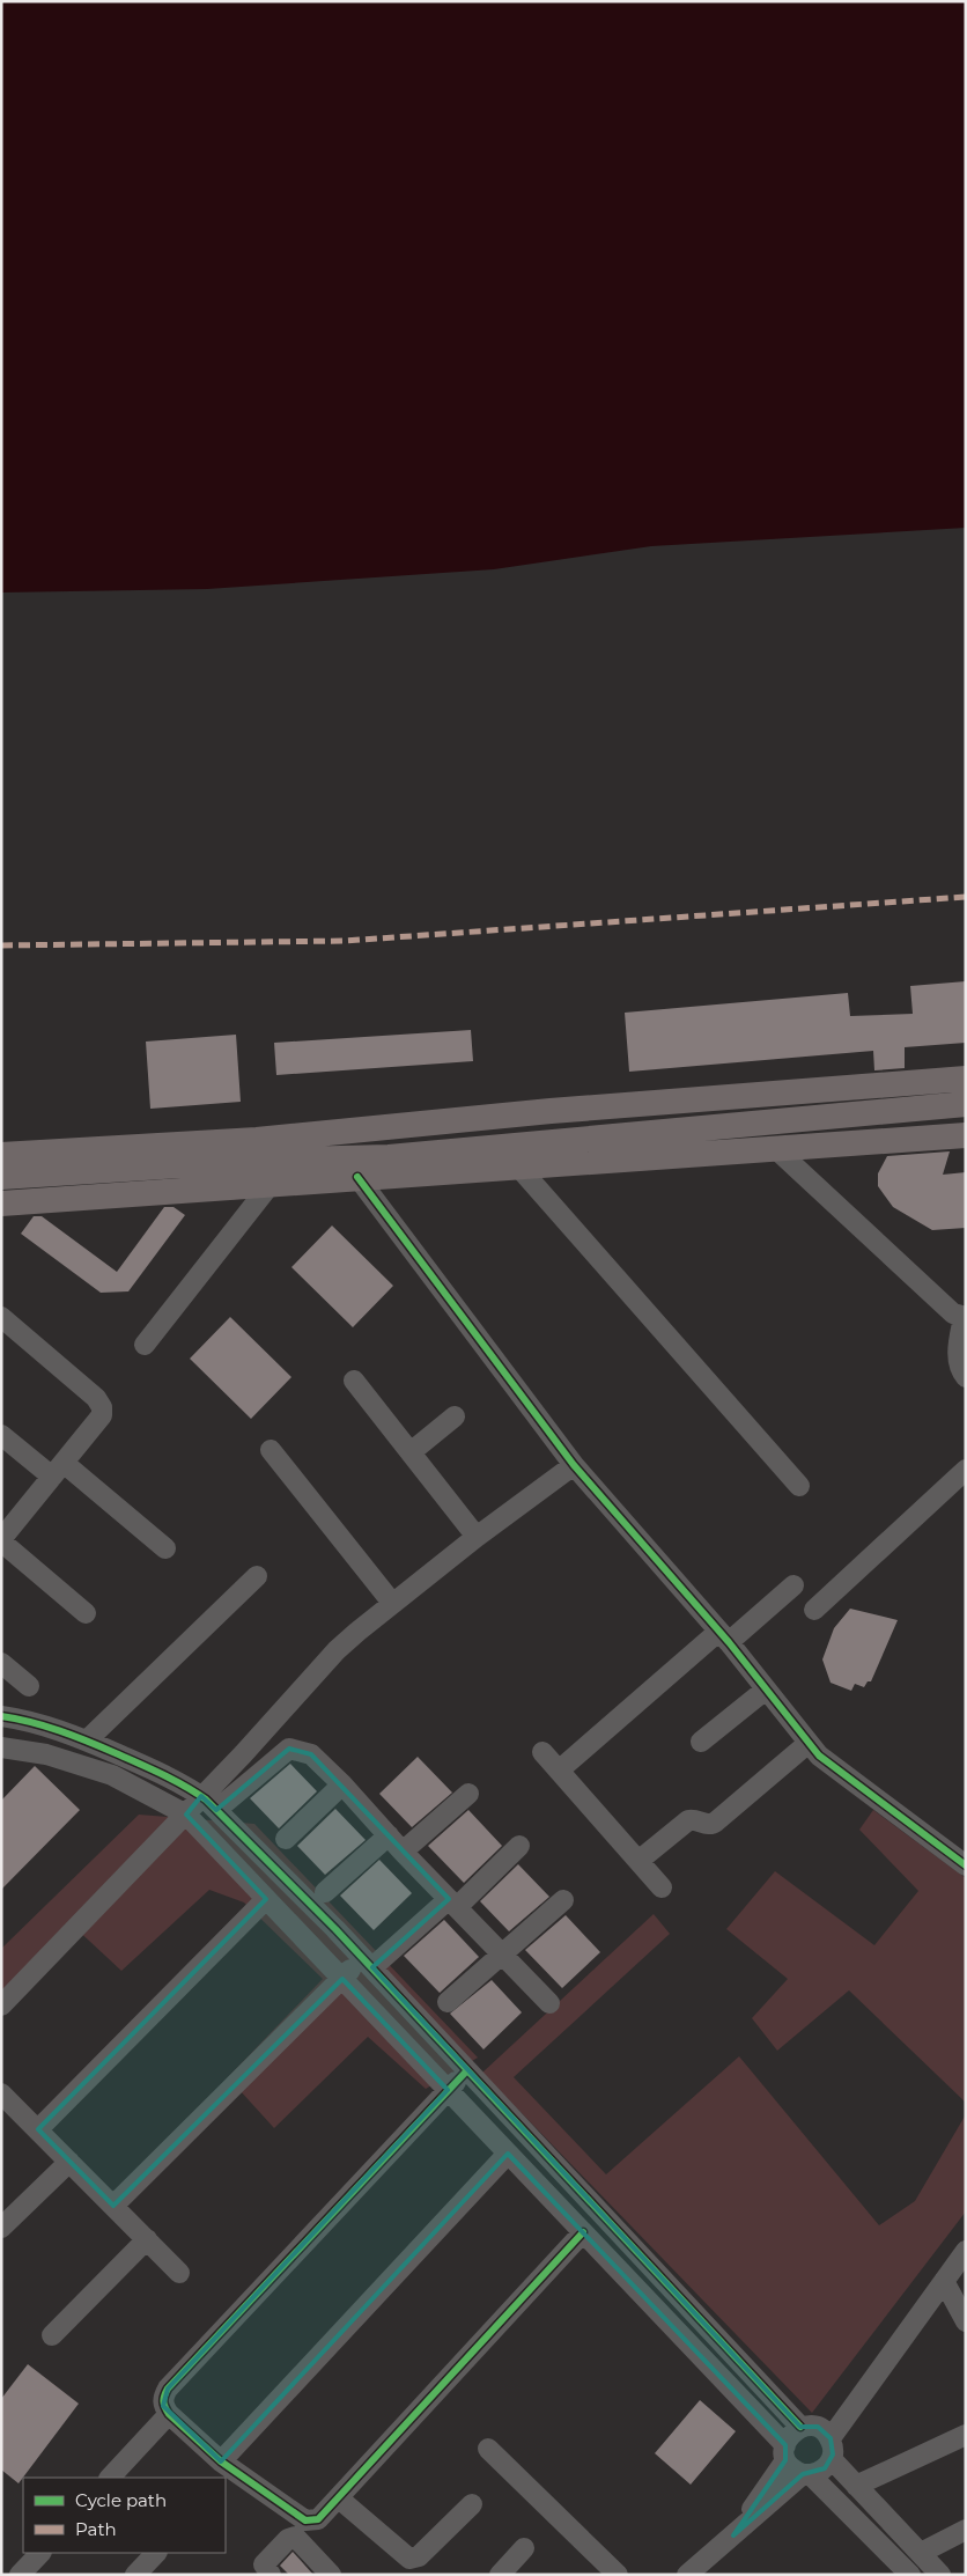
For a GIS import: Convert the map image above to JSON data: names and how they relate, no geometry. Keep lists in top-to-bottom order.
{
  "legend": ["Cycle path", "Path"]
}
